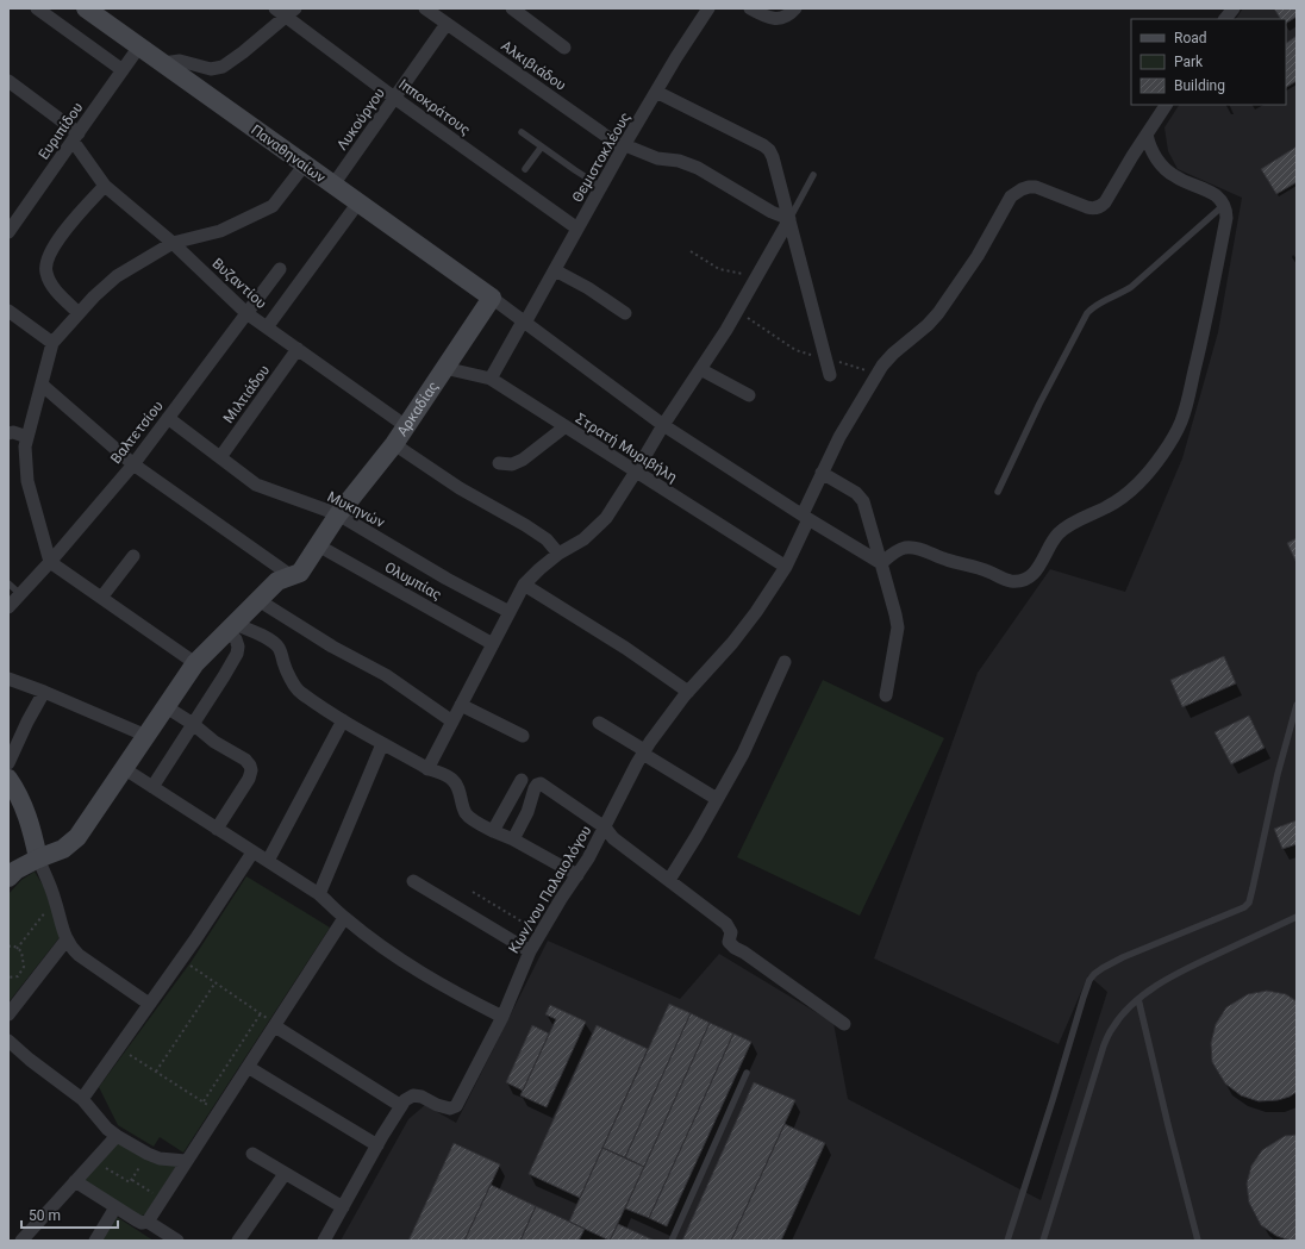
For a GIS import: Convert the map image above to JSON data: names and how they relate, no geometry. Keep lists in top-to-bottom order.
{
  "streets": {
    "street": [
      "Αλκιβιάδου",
      "Ιπποκράτους",
      "Λυκούργου",
      "Ευριπίδου",
      "Παναθηναίων",
      "Θεμιστοκλέους",
      "Βυζαντίου",
      "Μιλτιάδου",
      "Αρκαδίας",
      "Βαλτετσίου",
      "Στρατή Μυριβήλη",
      "Μυκηνών",
      "Ολυμπίας",
      "Κων/νου Παλαιολόγου"
    ]
  },
  "crossings": [
    ["Αλκιβιάδου", "Λυκούργου"],
    ["Αλκιβιάδου", "Θεμιστοκλέους"],
    ["Ιπποκράτους", "Λυκούργου"],
    ["Ιπποκράτους", "Θεμιστοκλέους"],
    ["Λυκούργου", "Παναθηναίων"],
    ["Ευριπίδου", "Παναθηναίων"],
    ["Ευριπίδου", "Βυζαντίου"],
    ["Παναθηναίων", "Αρκαδίας"],
    ["Θεμιστοκλέους", "Στρατή Μυριβήλη"],
    ["Βυζαντίου", "Μιλτιάδου"],
    ["Βυζαντίου", "Αρκαδίας"],
    ["Βυζαντίου", "Βαλτετσίου"],
    ["Μιλτιάδου", "Μυκηνών"],
    ["Αρκαδίας", "Στρατή Μυριβήλη"],
    ["Αρκαδίας", "Μυκηνών"],
    ["Αρκαδίας", "Ολυμπίας"],
    ["Βαλτετσίου", "Μυκηνών"],
    ["Στρατή Μυριβήλη", "Κων/νου Παλαιολόγου"]
  ],
  "legend": ["Road", "Park", "Building"],
  "scale_bar": "50 m"
}
